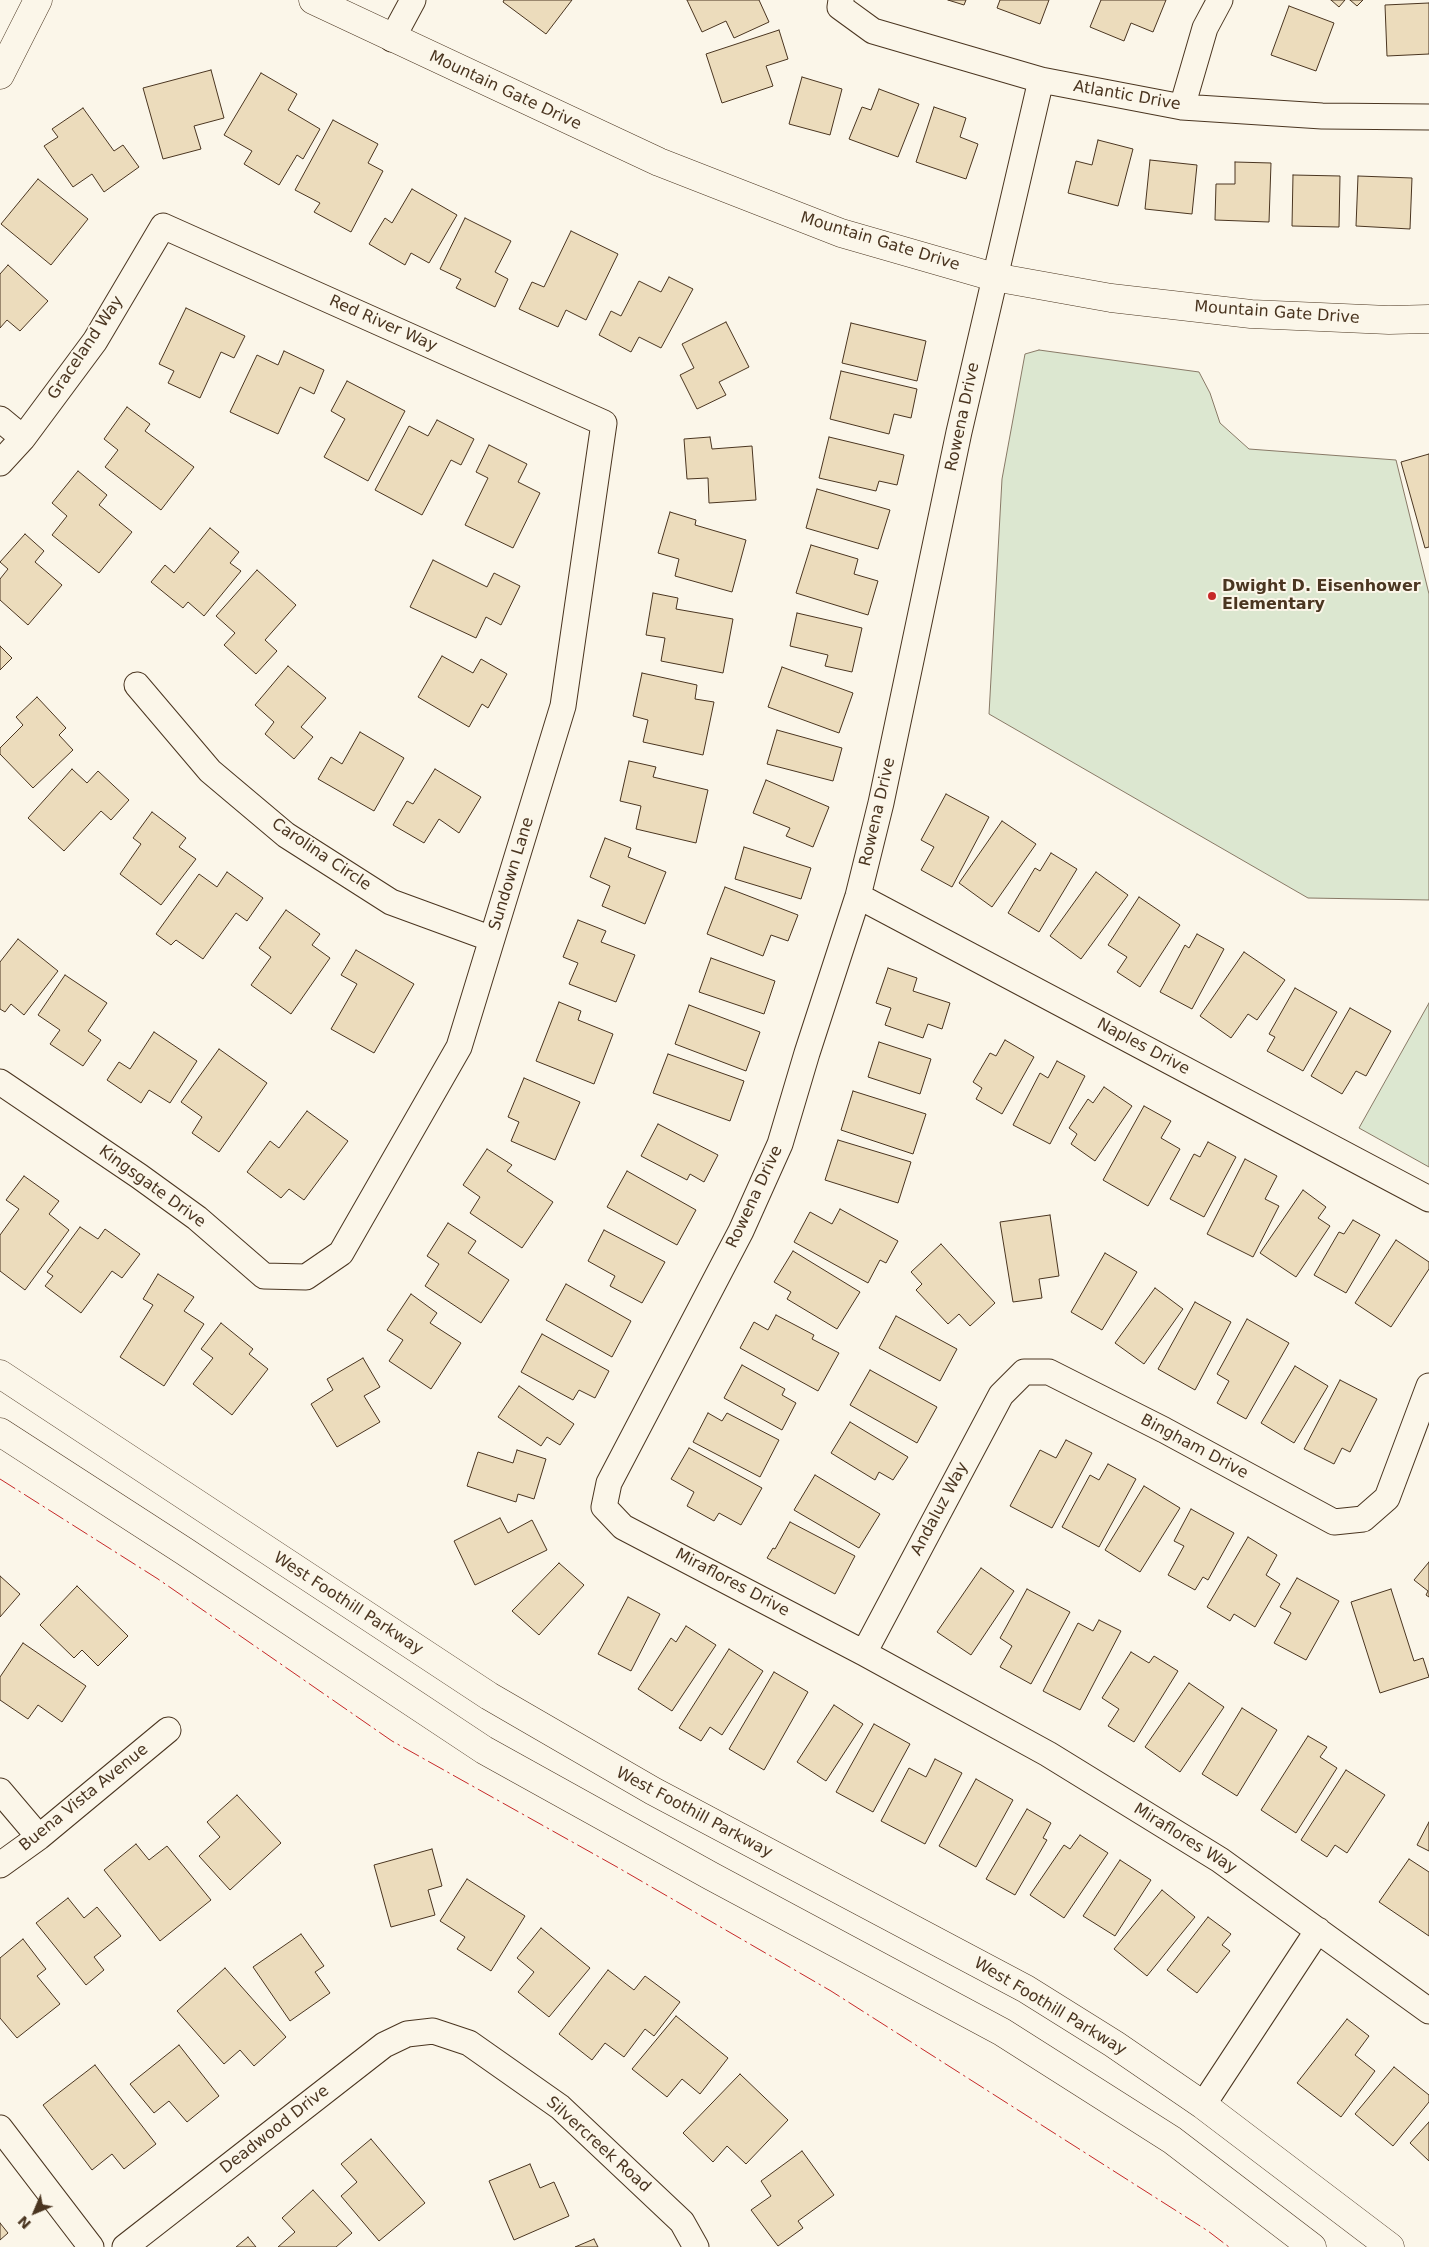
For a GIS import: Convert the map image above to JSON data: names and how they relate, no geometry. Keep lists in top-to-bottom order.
{
  "streets": {
    "main road": ["Mountain Gate Drive", "West Foothill Parkway"],
    "street": [
      "Atlantic Drive",
      "Red River Way",
      "Graceland Way",
      "Rowena Drive",
      "Carolina Circle",
      "Sundown Lane",
      "Naples Drive",
      "Kingsgate Drive",
      "Bingham Drive",
      "Andaluz Way",
      "Miraflores Drive",
      "Buena Vista Avenue",
      "Miraflores Way",
      "Deadwood Drive",
      "Silvercreek Road"
    ]
  },
  "crossings": [
    ["Mountain Gate Drive", "Rowena Drive"],
    ["Atlantic Drive", "Rowena Drive"],
    ["Red River Way", "Graceland Way"],
    ["Red River Way", "Sundown Lane"],
    ["Rowena Drive", "Naples Drive"],
    ["Rowena Drive", "Miraflores Drive"],
    ["Carolina Circle", "Sundown Lane"],
    ["Sundown Lane", "Kingsgate Drive"],
    ["Bingham Drive", "Andaluz Way"],
    ["Andaluz Way", "Miraflores Drive"],
    ["Andaluz Way", "Miraflores Way"],
    ["Miraflores Drive", "Miraflores Way"],
    ["Deadwood Drive", "Silvercreek Road"]
  ],
  "places": ["Dwight D. Eisenhower Elementary"],
  "north": "bottom left"
}
